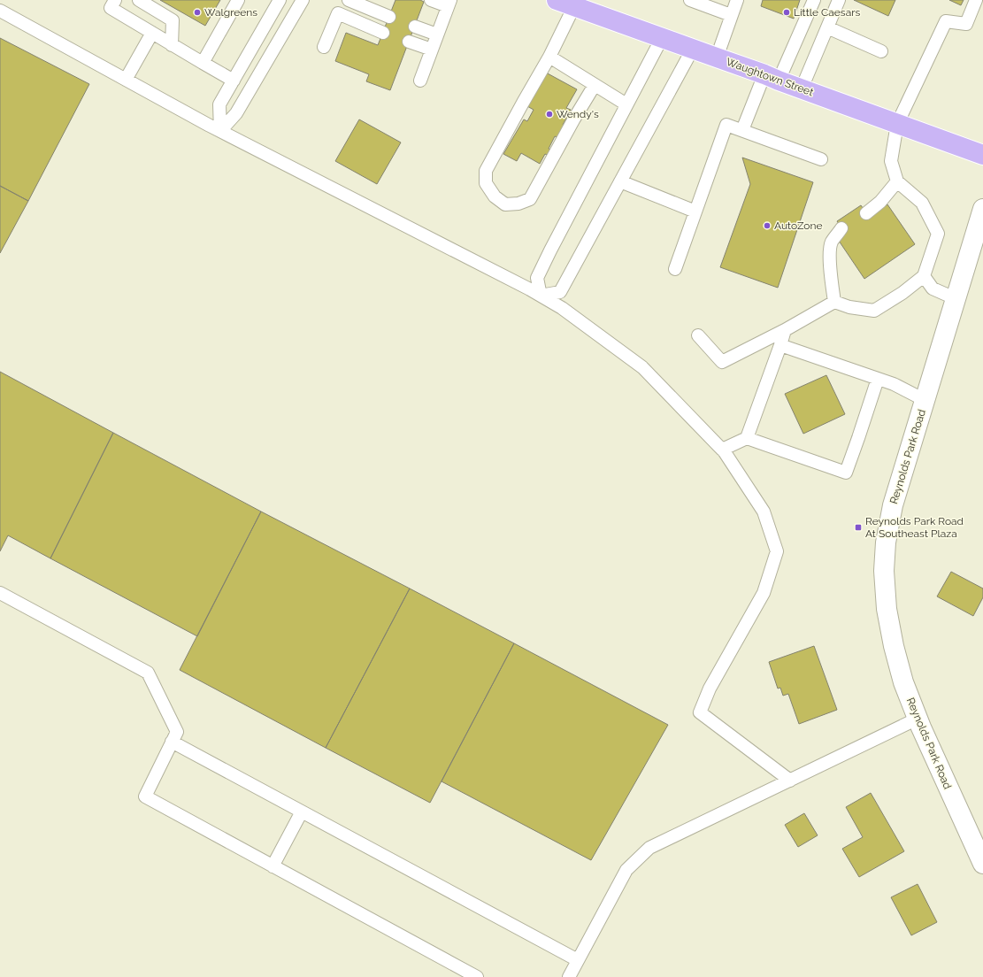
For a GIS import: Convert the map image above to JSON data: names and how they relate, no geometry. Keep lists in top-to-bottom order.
{
  "streets": {
    "main road": ["Waughtown Street", "Reynolds Park Road"]
  },
  "places": {
    "other": [
      "Walgreens",
      "Little Caesars",
      "Wendy's",
      "AutoZone"
    ],
    "transit": ["Reynolds Park Road At Southeast Plaza"]
  }
}
